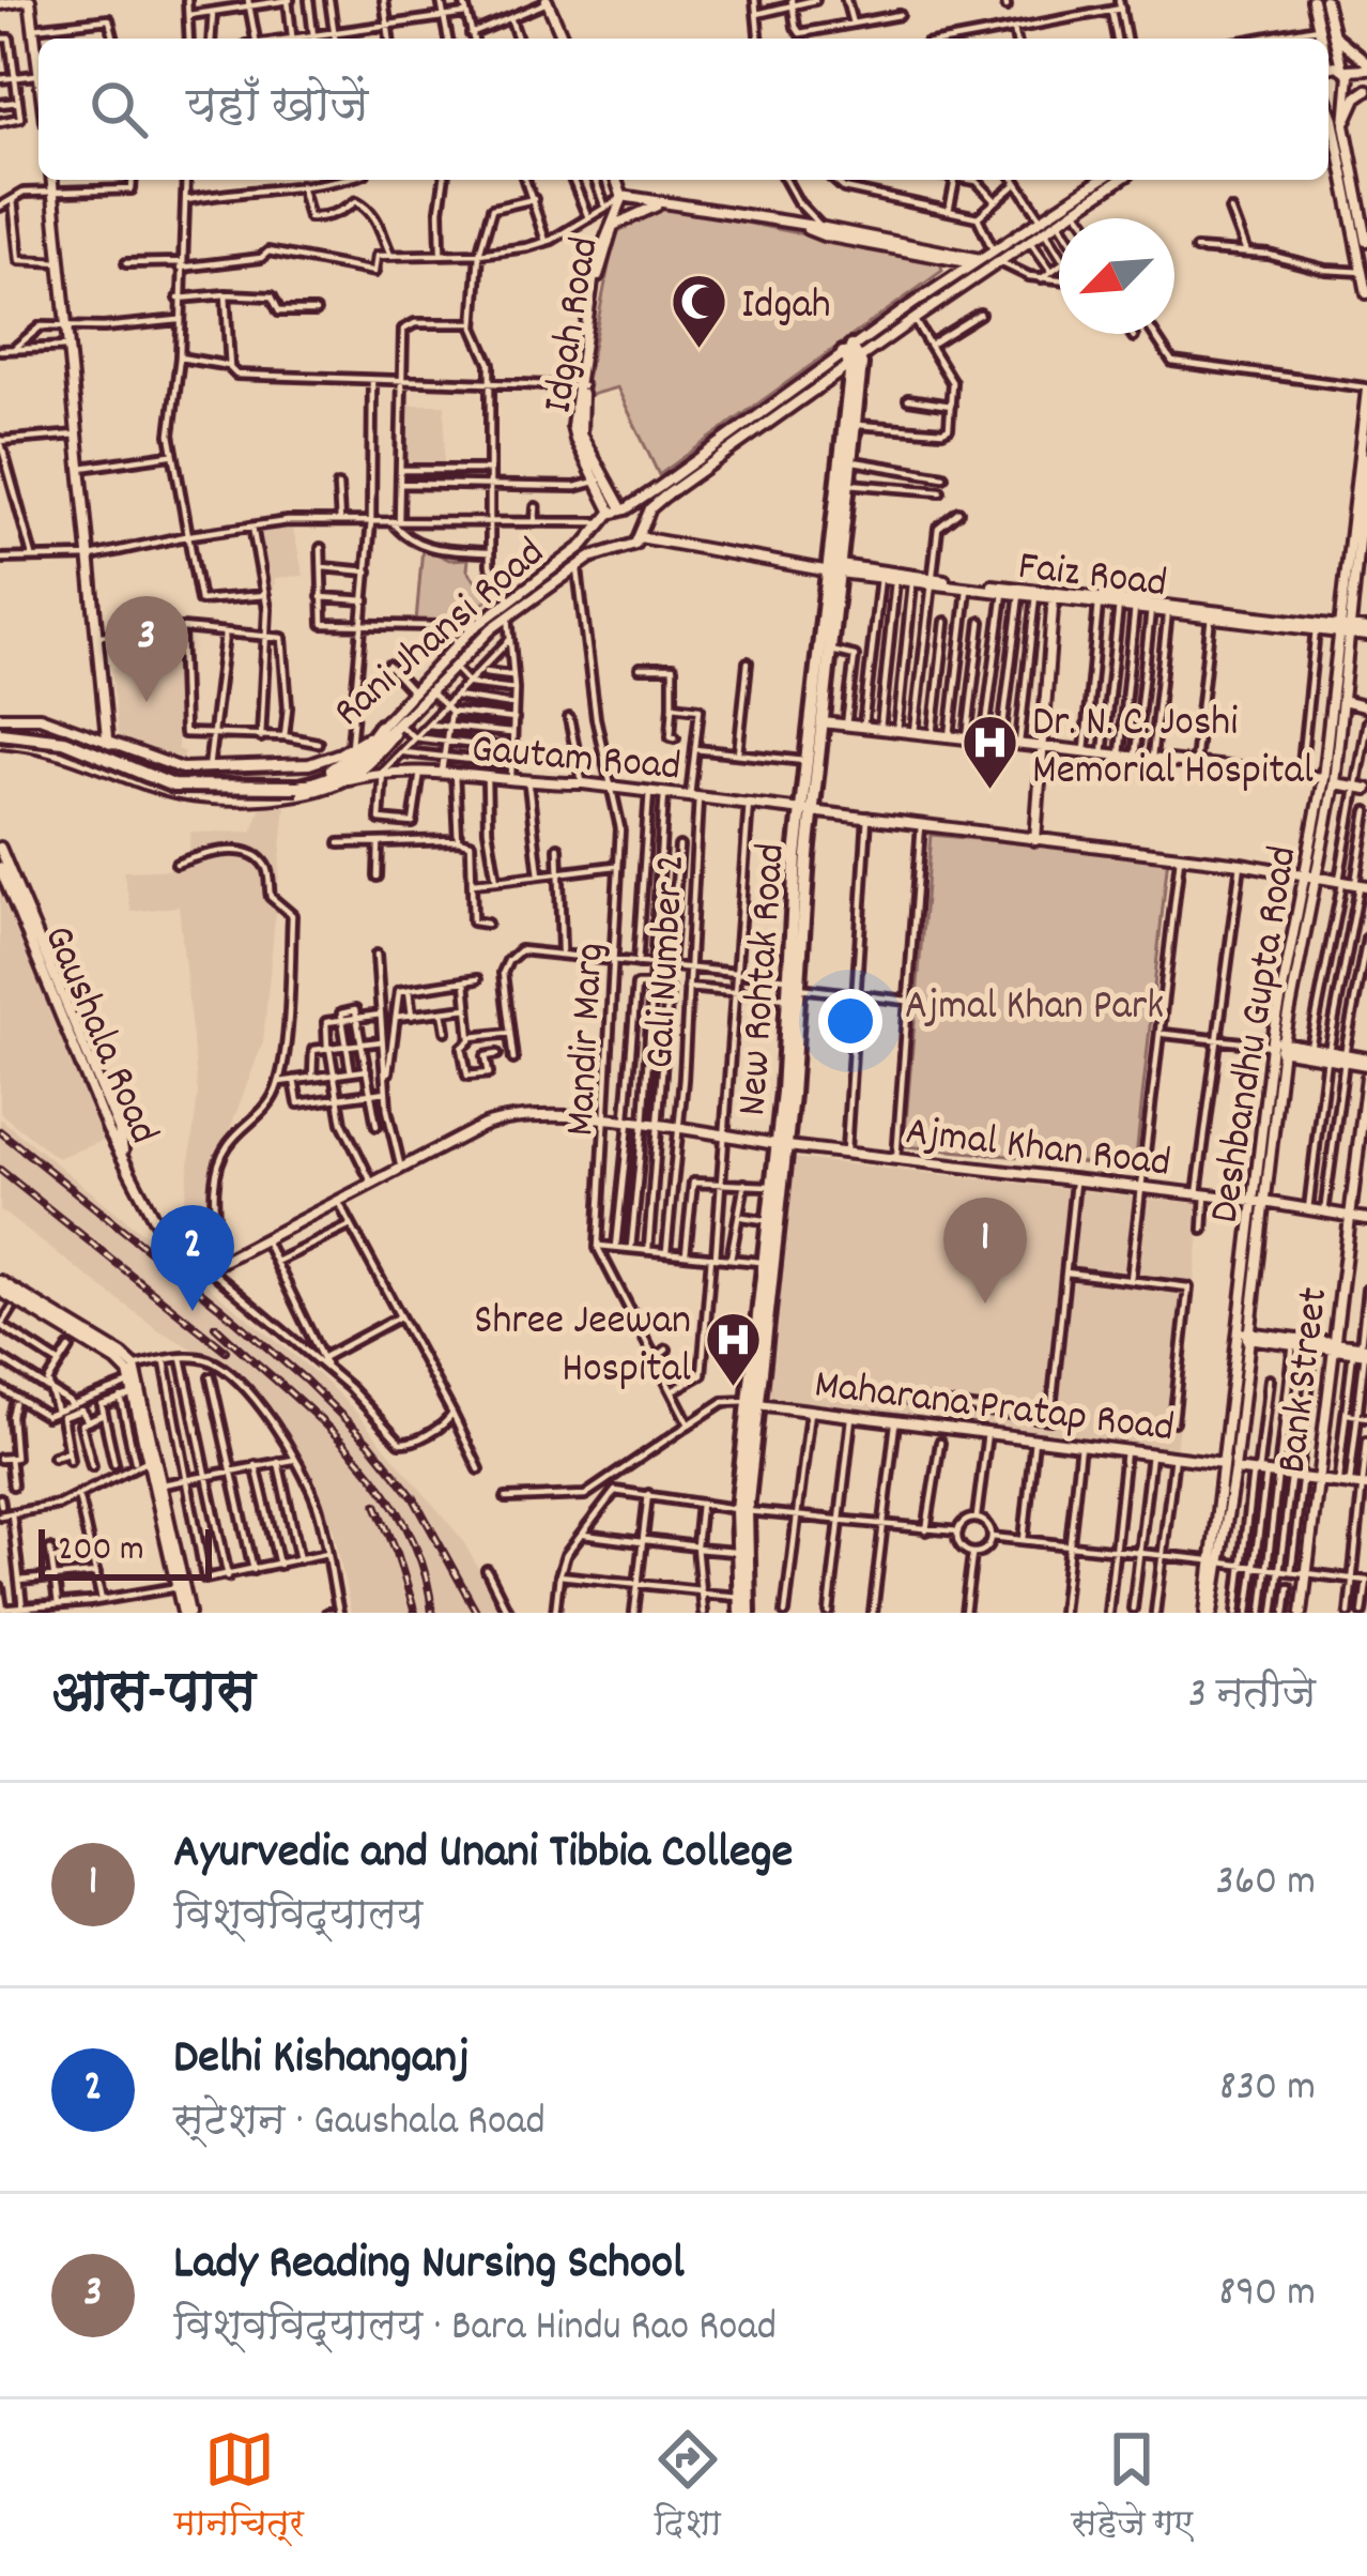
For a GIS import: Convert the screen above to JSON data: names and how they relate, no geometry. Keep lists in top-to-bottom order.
{
  "streets": {
    "main road": ["New Rohtak Road"],
    "street": [
      "Idgah Road",
      "Faiz Road",
      "Rani Jhansi Road",
      "Gautam Road",
      "Gali Number 2",
      "Gaushala Road",
      "Deshbandhu Gupta Road",
      "Mandir Marg",
      "Ajmal Khan Road",
      "Bank Street",
      "Maharana Pratap Road"
    ]
  },
  "crossings": [
    ["Idgah Road", "Faiz Road"],
    ["Idgah Road", "Rani Jhansi Road"],
    ["Faiz Road", "Rani Jhansi Road"],
    ["Faiz Road", "New Rohtak Road"],
    ["Faiz Road", "Deshbandhu Gupta Road"],
    ["Rani Jhansi Road", "Gautam Road"],
    ["Rani Jhansi Road", "Mandir Marg"],
    ["Gautam Road", "Gali Number 2"],
    ["Gautam Road", "New Rohtak Road"],
    ["Gautam Road", "Deshbandhu Gupta Road"],
    ["Gautam Road", "Mandir Marg"],
    ["New Rohtak Road", "Ajmal Khan Road"],
    ["New Rohtak Road", "Maharana Pratap Road"],
    ["Deshbandhu Gupta Road", "Ajmal Khan Road"],
    ["Deshbandhu Gupta Road", "Maharana Pratap Road"],
    ["Ajmal Khan Road", "Bank Street"]
  ],
  "parks": ["Ajmal Khan Park"],
  "places": {
    "mosque": ["Idgah"],
    "hospital": ["Dr. N. C. Joshi Memorial Hospital", "Shree Jeewan Hospital"]
  },
  "scale_bar": "200 m",
  "north": "bottom left",
  "page": {
    "search": "यहाँ खोजें",
    "pins": ["3", "1", "2"],
    "scale": "200 m",
    "heading": ["आस-पास", "3 नतीजे"],
    "list": [
      {
        "mark": "1",
        "name": "Ayurvedic and Unani Tibbia College",
        "note": "विश्वविद्यालय",
        "value": "360 m"
      },
      {
        "mark": "2",
        "name": "Delhi Kishanganj",
        "note": "स्टेशन · Gaushala Road",
        "value": "830 m"
      },
      {
        "mark": "3",
        "name": "Lady Reading Nursing School",
        "note": "विश्वविद्यालय · Bara Hindu Rao Road",
        "value": "890 m"
      }
    ],
    "nav": ["मानचित्र", "दिशा", "सहेजे गए"]
  }
}
